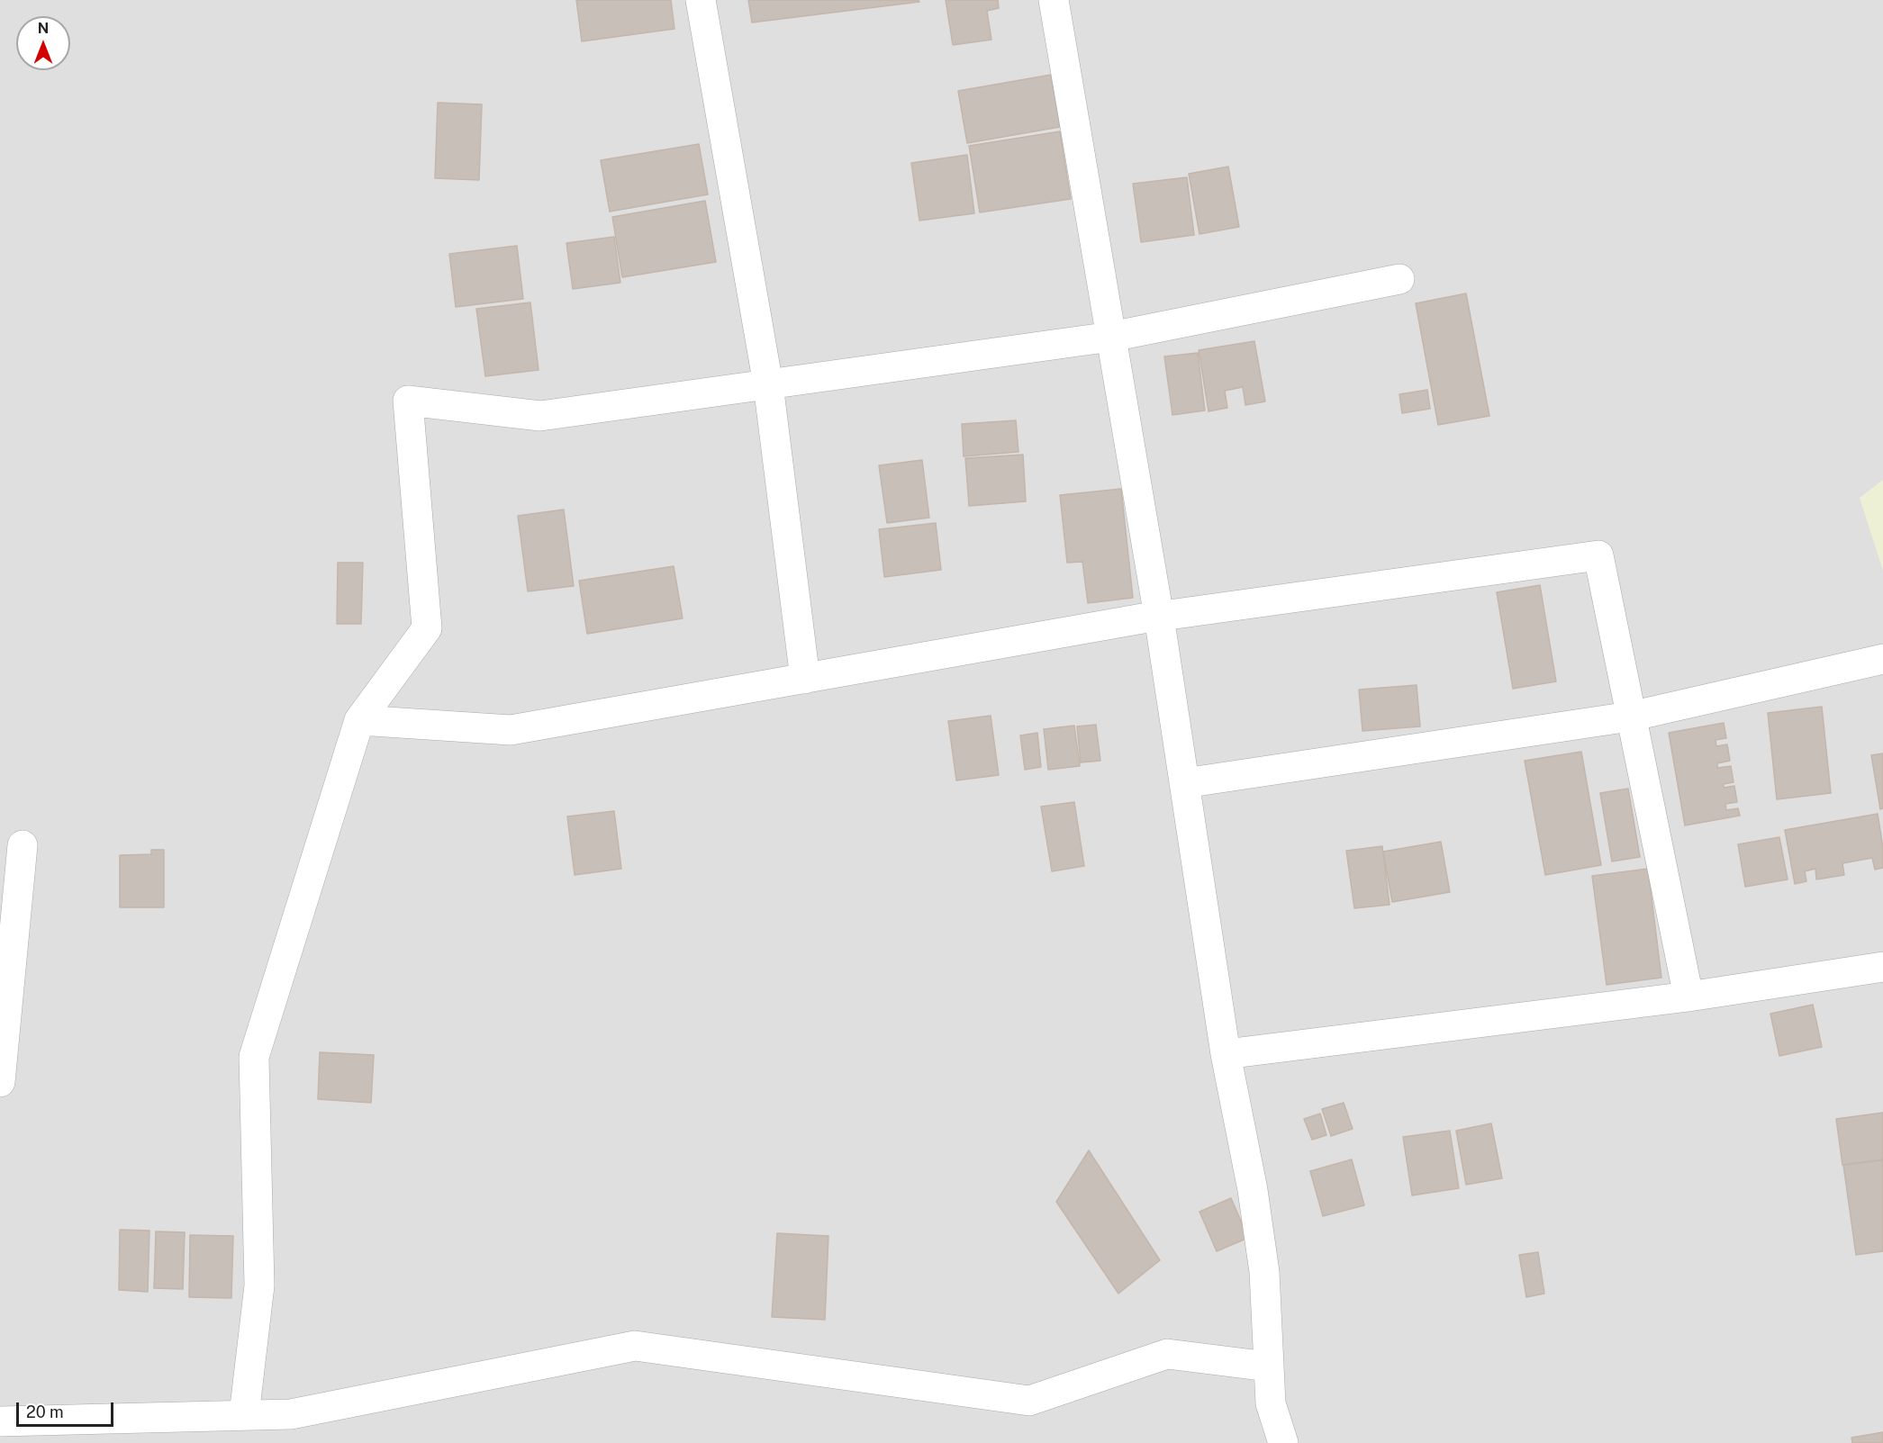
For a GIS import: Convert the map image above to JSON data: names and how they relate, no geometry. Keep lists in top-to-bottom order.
{
  "scale_bar": "20 m",
  "north": "top"
}
